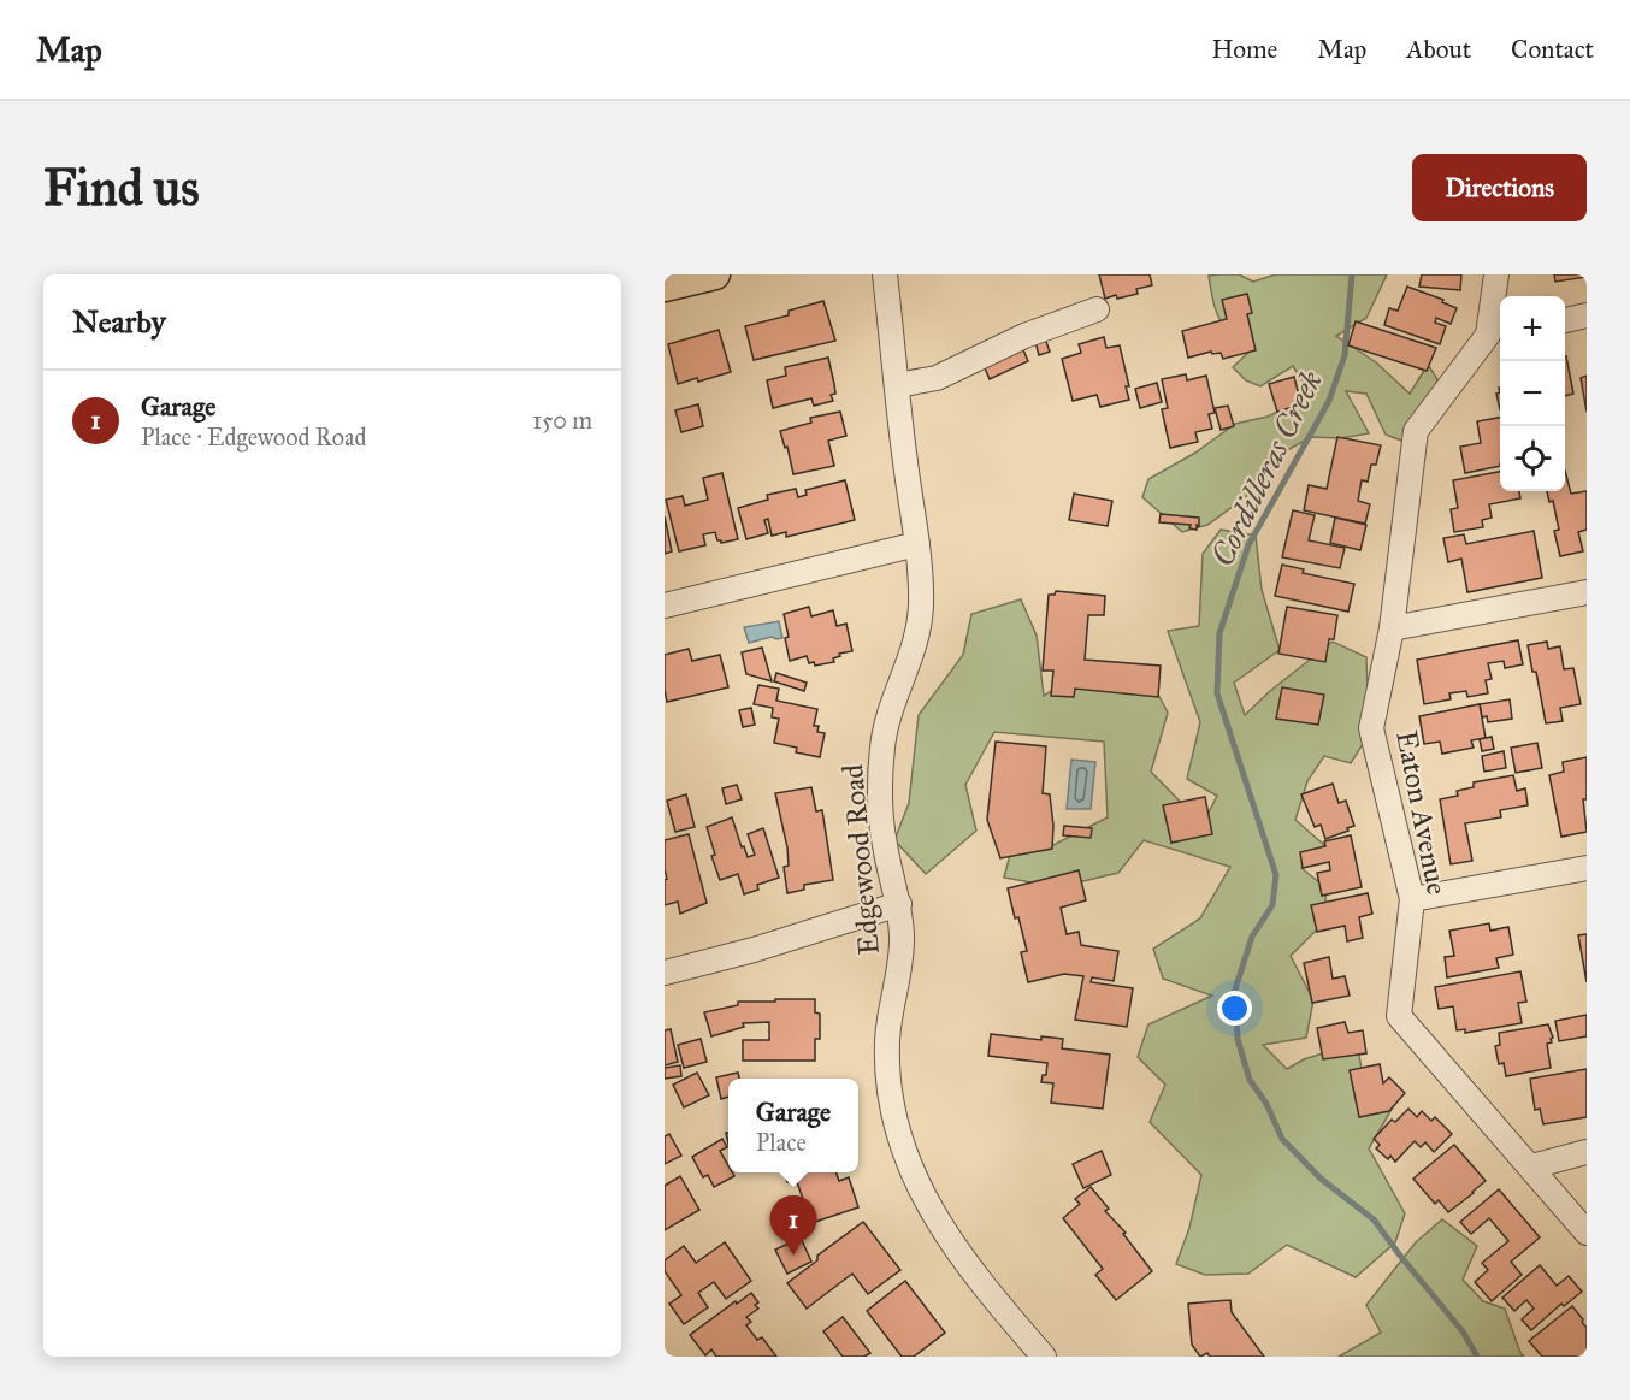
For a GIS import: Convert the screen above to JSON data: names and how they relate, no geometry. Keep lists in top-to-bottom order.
{
  "streets": {
    "street": ["Eaton Avenue", "Edgewood Road"]
  },
  "water": ["Cordilleras Creek"],
  "page": {
    "header": "Map",
    "nav": [
      "Home",
      "Map",
      "About",
      "Contact"
    ],
    "buttons": "Directions",
    "title": "Find us",
    "heading": "Nearby",
    "map_buttons": ["+", "−"],
    "list": [
      {
        "mark": "1",
        "name": "Garage",
        "note": "Place · Edgewood Road",
        "value": "150 m"
      }
    ],
    "popup": ["Garage", "Place"],
    "pins": "1"
  }
}
